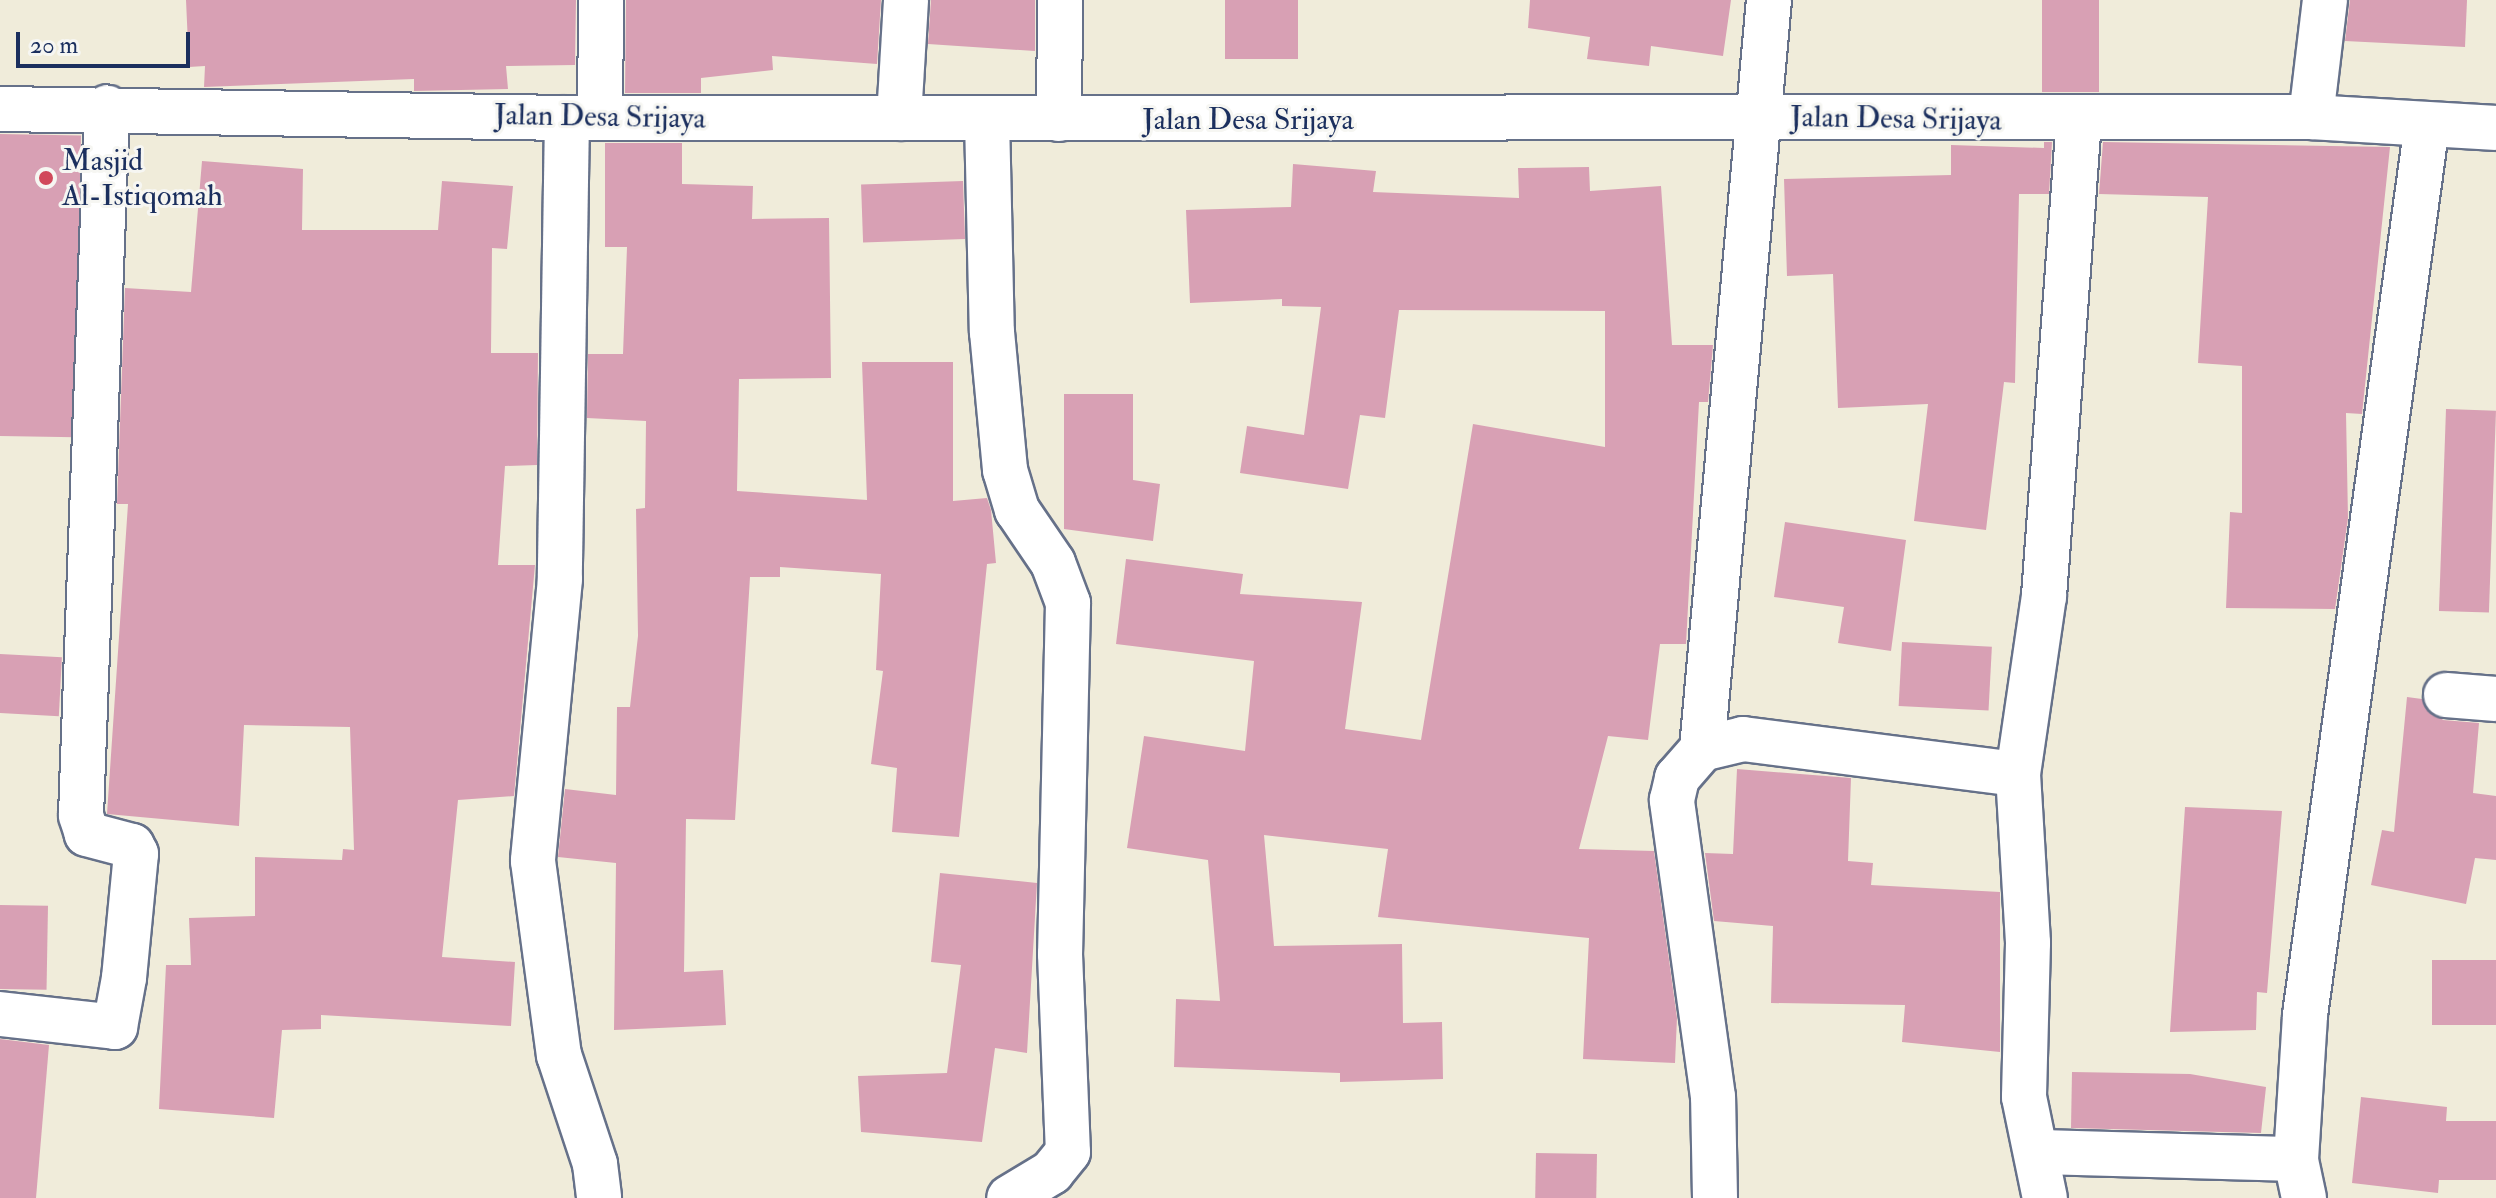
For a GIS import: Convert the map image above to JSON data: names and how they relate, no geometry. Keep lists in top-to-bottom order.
{
  "streets": {
    "street": ["Jalan Desa Srijaya"]
  },
  "places": ["Masjid Al-Istiqomah"],
  "scale_bar": "20 m"
}
